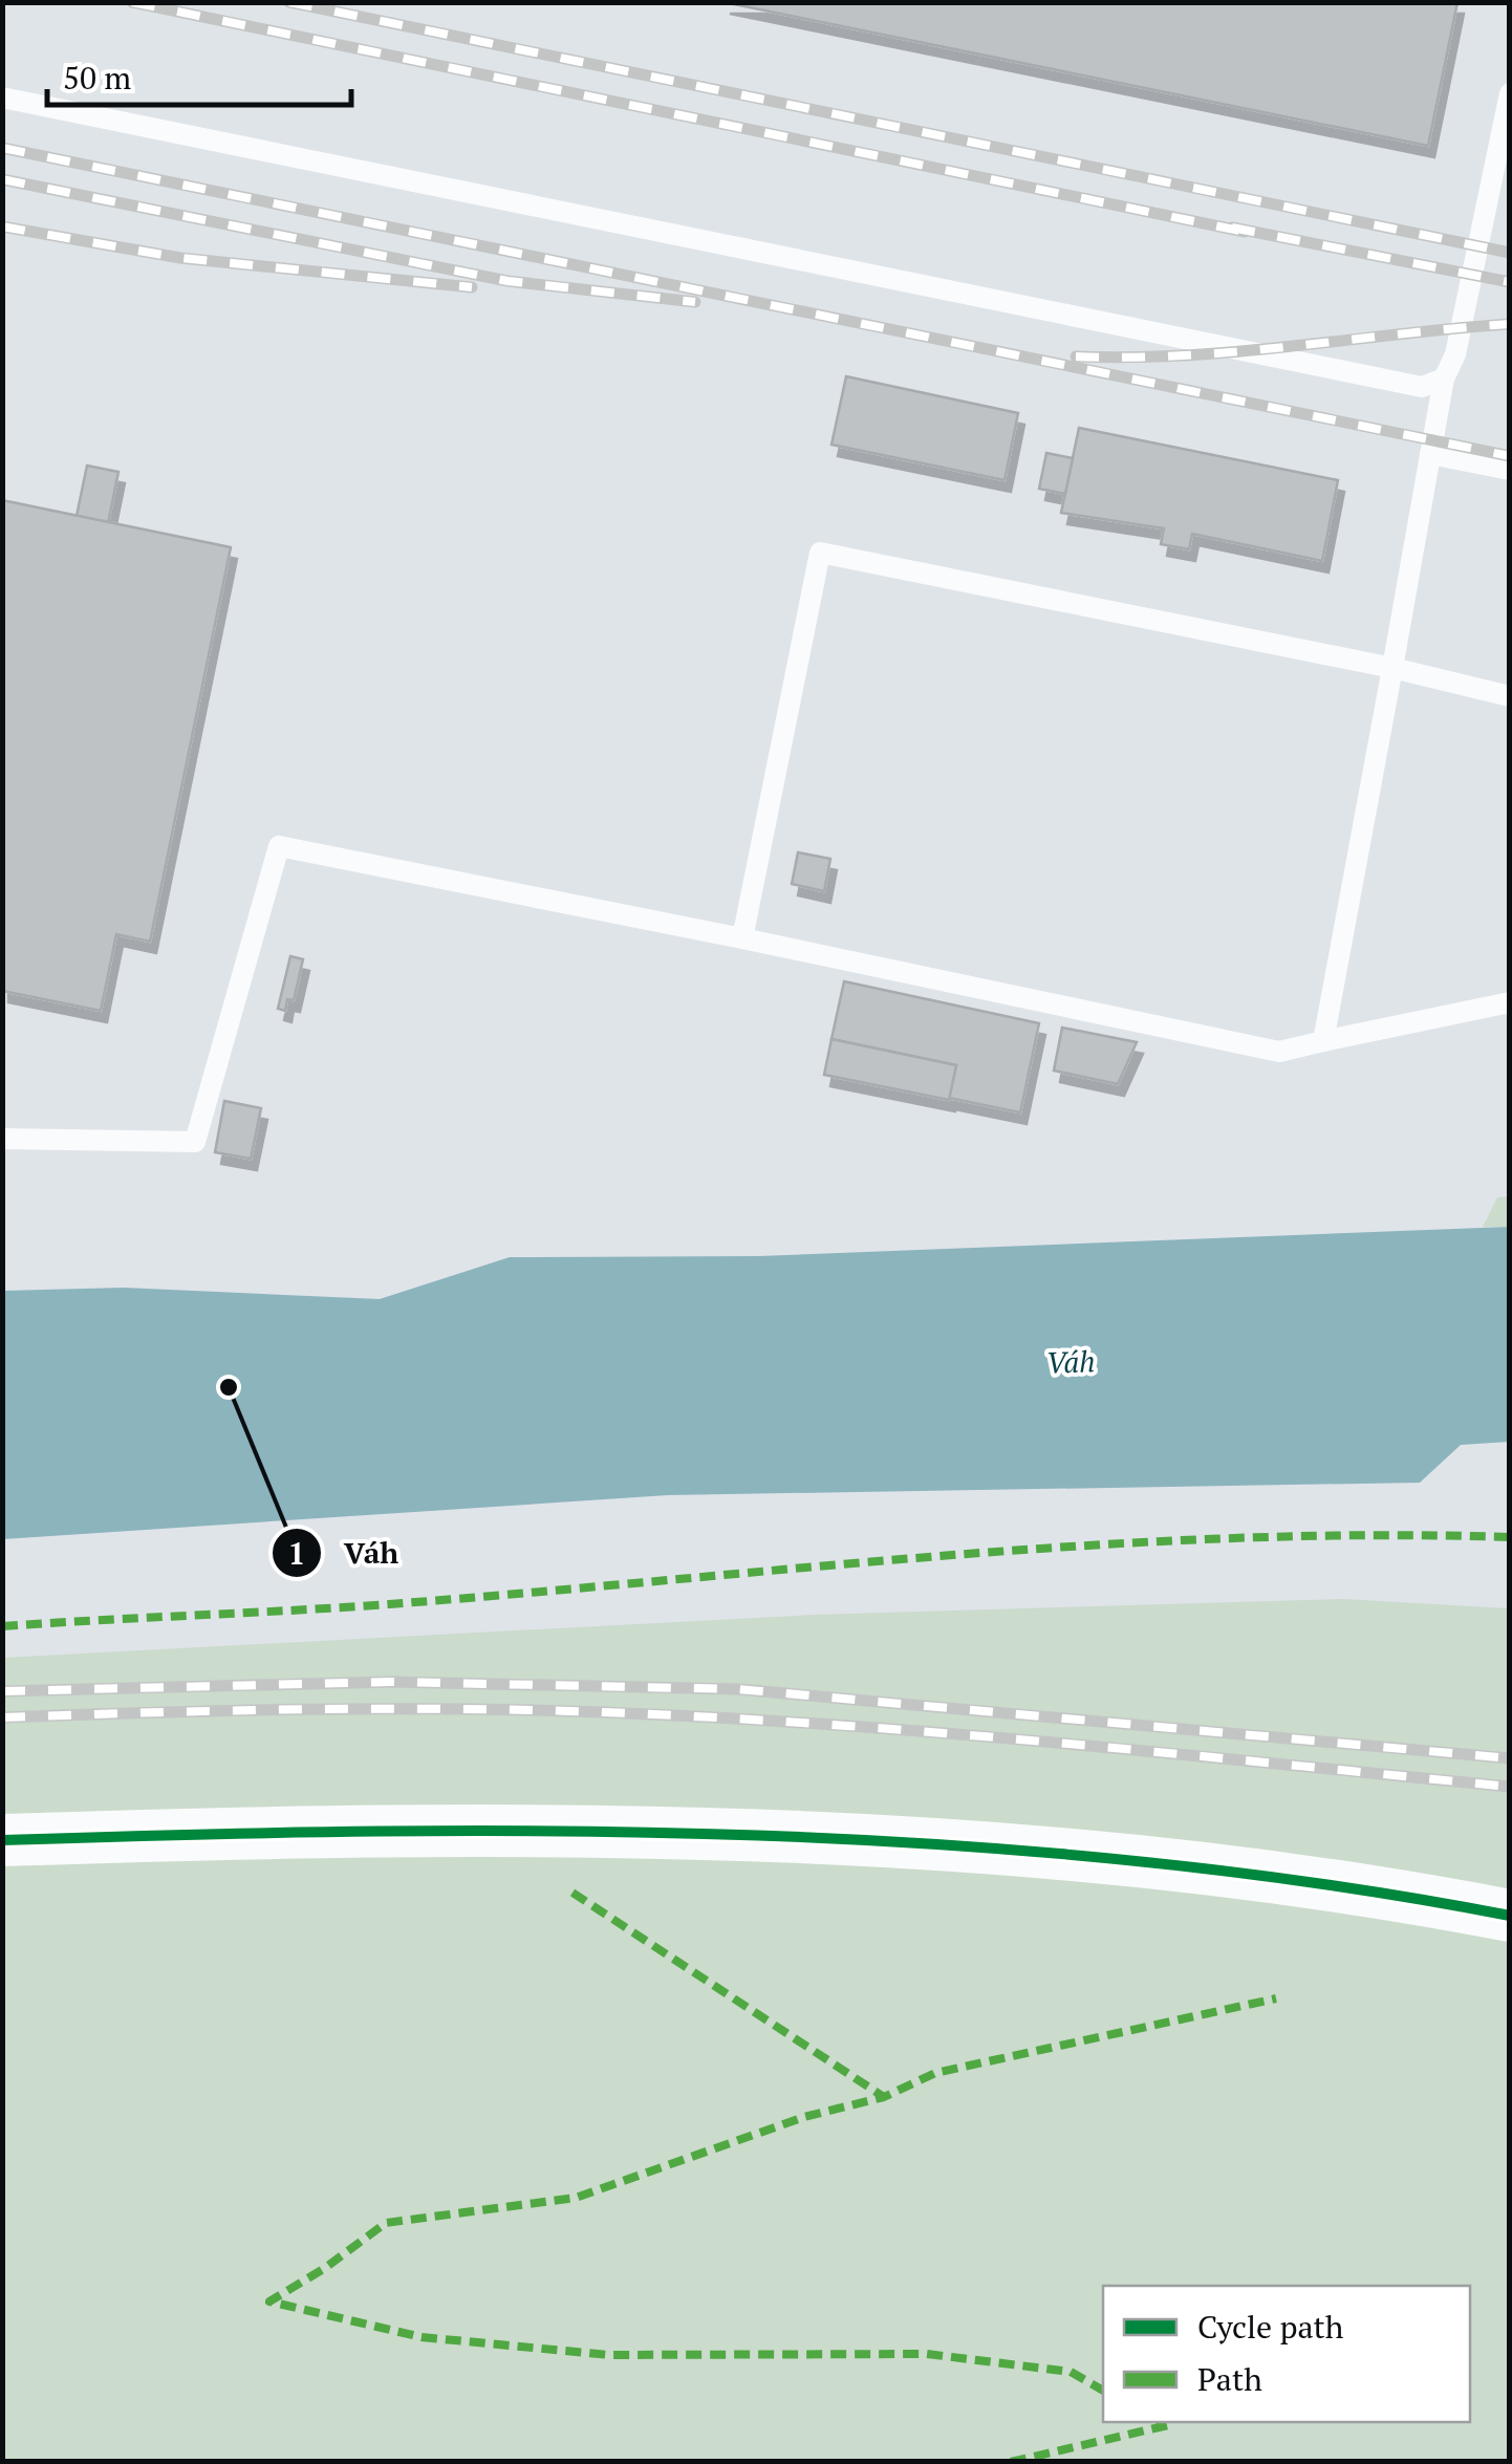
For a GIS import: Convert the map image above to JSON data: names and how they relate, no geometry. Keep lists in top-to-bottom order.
{
  "water": ["Váh"],
  "places": ["Váh"],
  "legend": ["Cycle path", "Path"],
  "scale_bar": "50 m"
}
